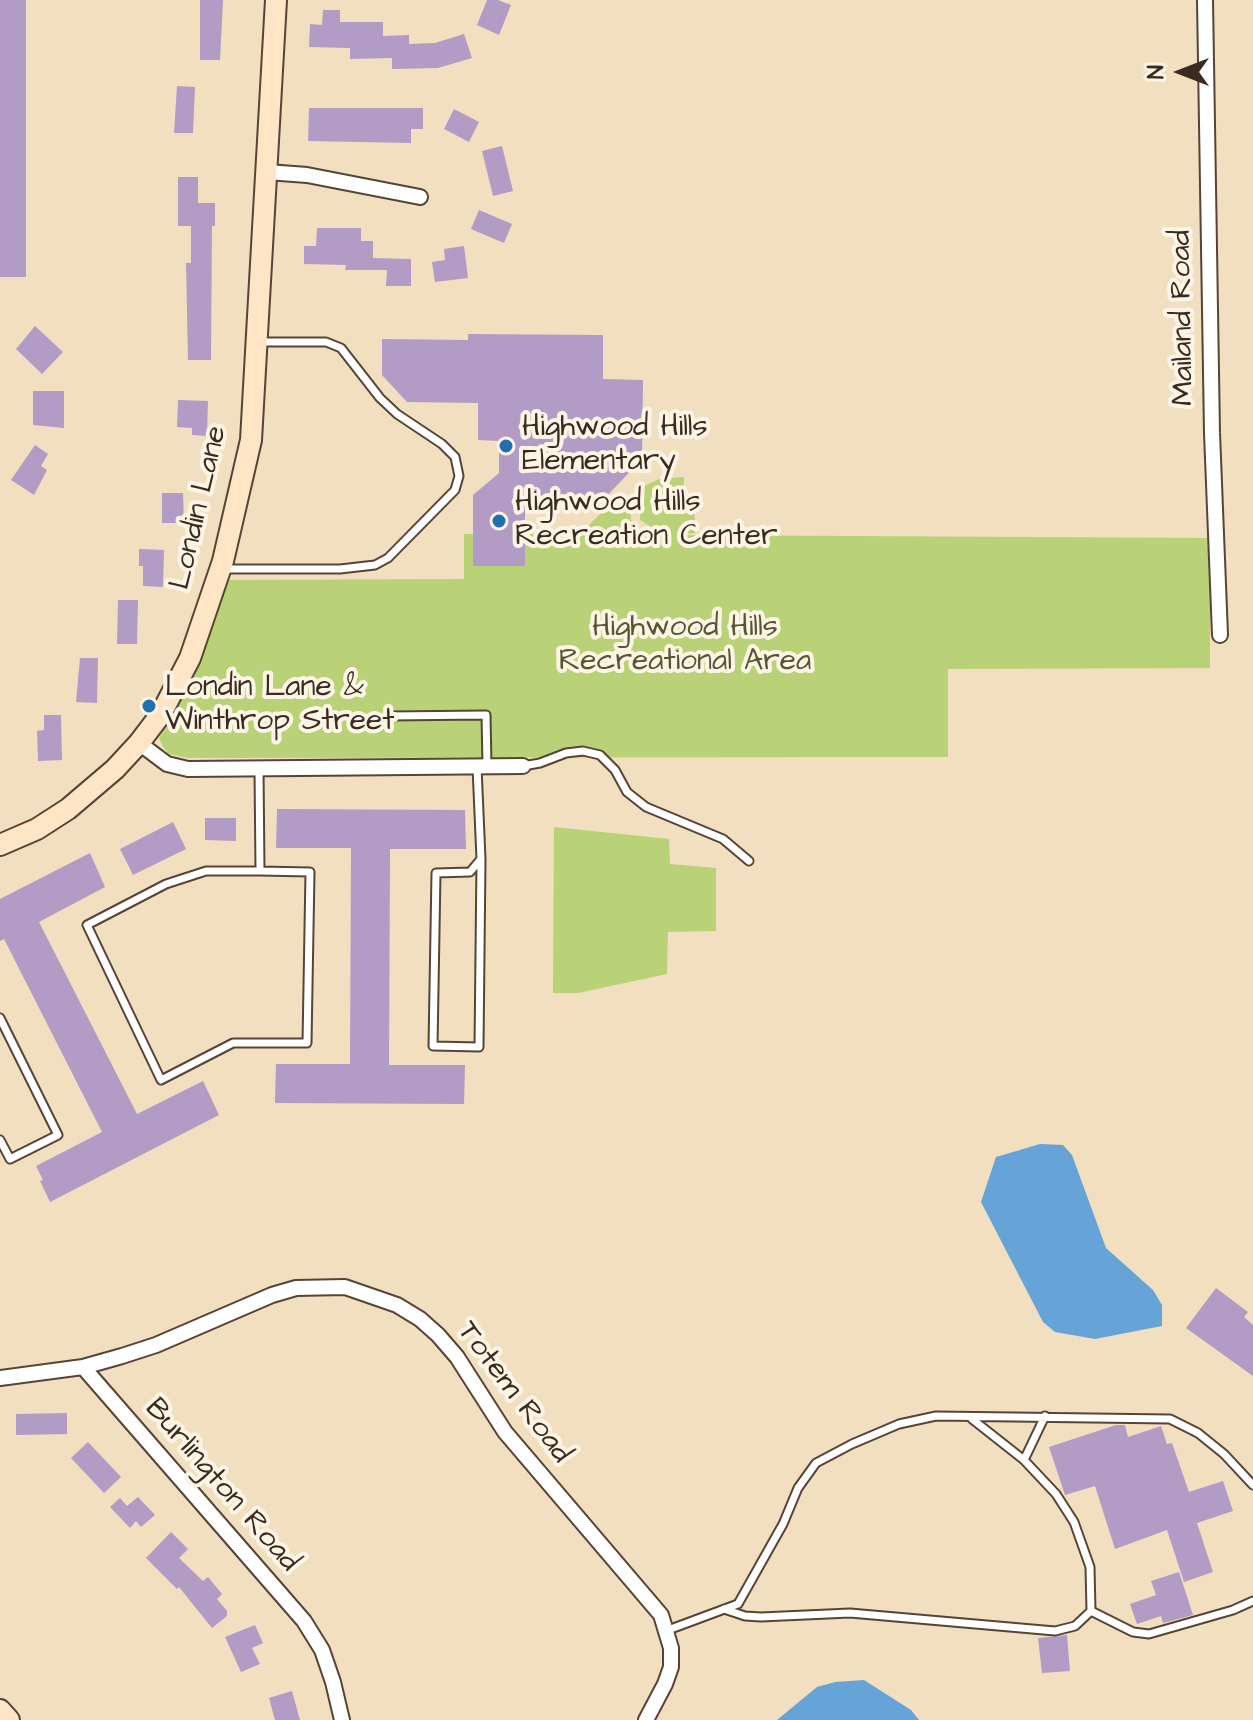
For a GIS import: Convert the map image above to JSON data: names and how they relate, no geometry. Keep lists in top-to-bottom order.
{
  "streets": {
    "street": [
      "Mailand Road",
      "Londin Lane",
      "Totem Road",
      "Burlington Road"
    ]
  },
  "crossings": [
    ["Totem Road", "Burlington Road"]
  ],
  "parks": ["Highwood Hills Recreational Area"],
  "places": ["Highwood Hills Elementary", "Highwood Hills Recreation Center", "Londin Lane & Winthrop Street"],
  "north": "left"
}
